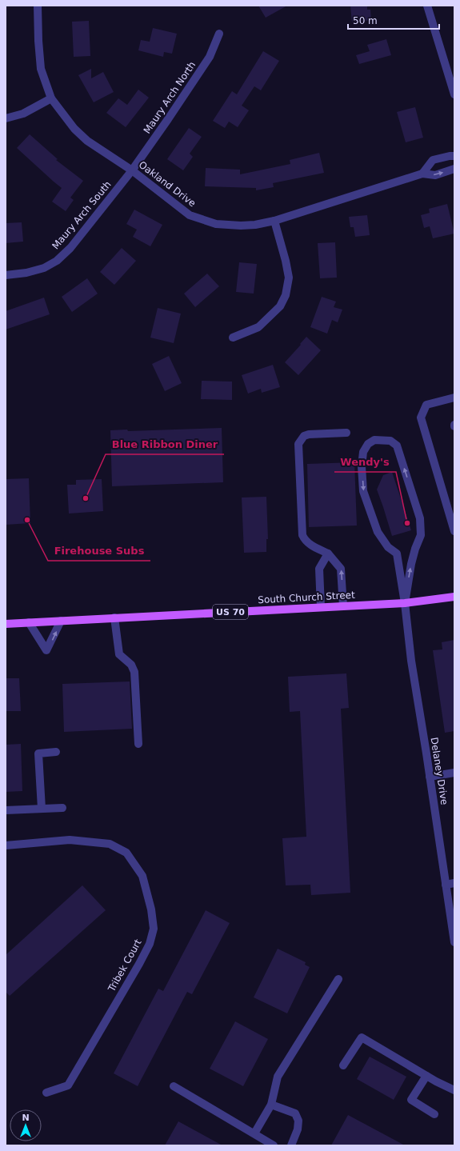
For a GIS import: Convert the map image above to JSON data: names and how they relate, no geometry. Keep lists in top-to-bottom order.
{
  "streets": {
    "main road": ["South Church Street", "US 70"],
    "street": [
      "Maury Arch North",
      "Oakland Drive",
      "Maury Arch South",
      "Delaney Drive",
      "Tribek Court"
    ]
  },
  "crossings": [
    ["Maury Arch North", "Oakland Drive"],
    ["Maury Arch North", "Maury Arch South"],
    ["Oakland Drive", "Maury Arch South"],
    ["South Church Street", "Delaney Drive"]
  ],
  "places": ["Blue Ribbon Diner", "Firehouse Subs", "Wendy's"],
  "scale_bar": "50 m",
  "north": "top"
}
